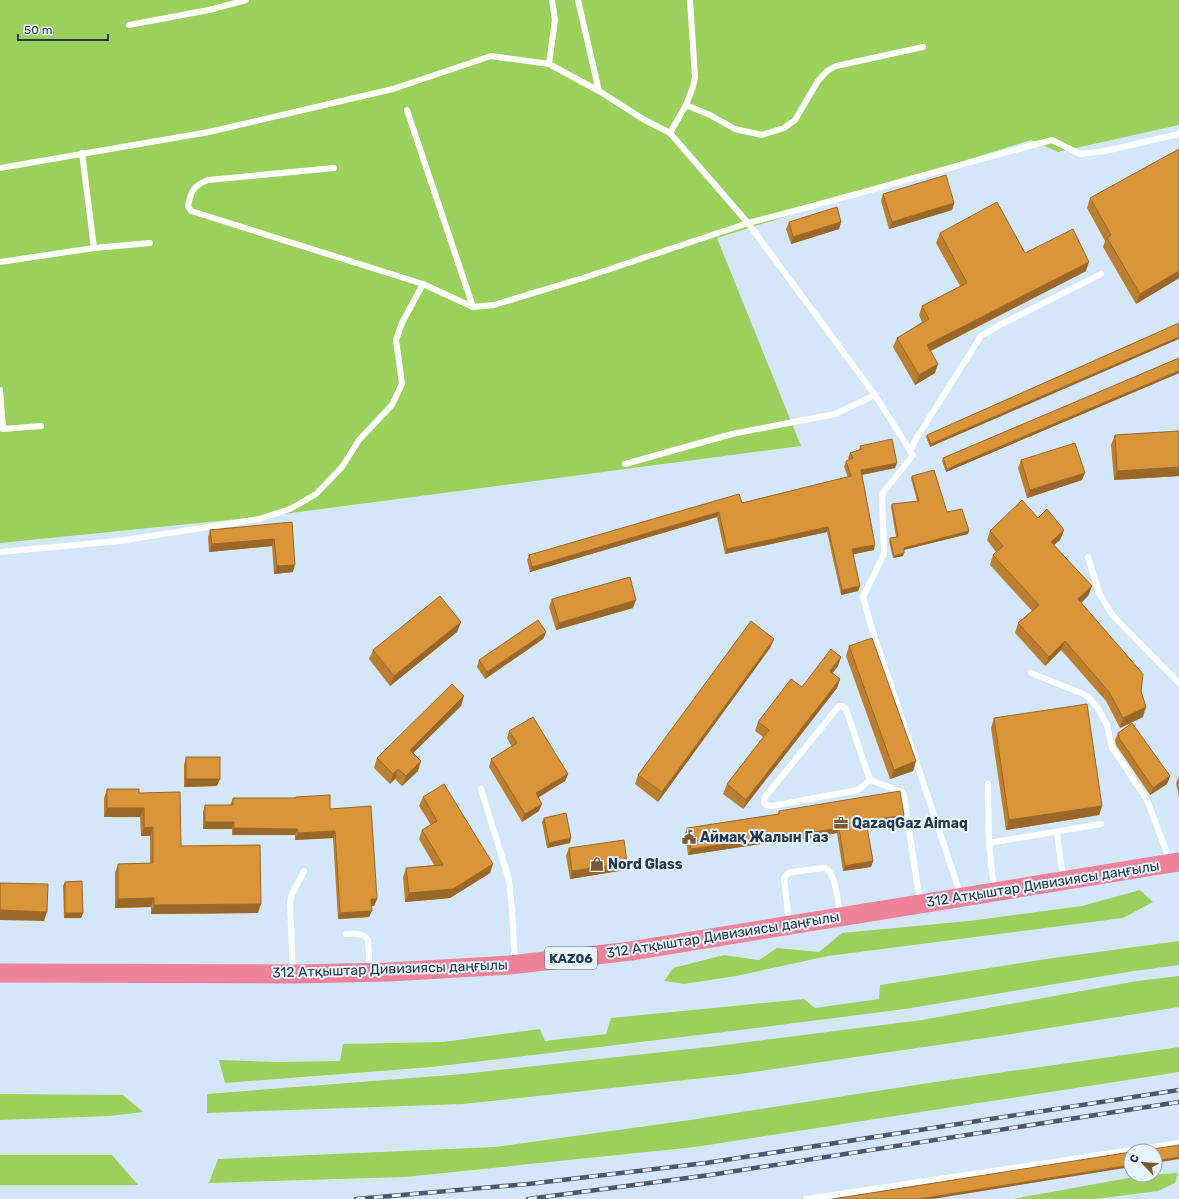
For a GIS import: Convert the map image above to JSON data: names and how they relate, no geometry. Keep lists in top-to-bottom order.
{
  "streets": {
    "highway": ["312 Атқыштар Дивизиясы даңғылы", "KАZ06"]
  },
  "places": {
    "office": ["QazaqGaz Aimaq"],
    "public building": ["Аймақ Жалын Газ"],
    "shop": ["Nord Glass"]
  },
  "scale_bar": "50 m",
  "north": "top left"
}
